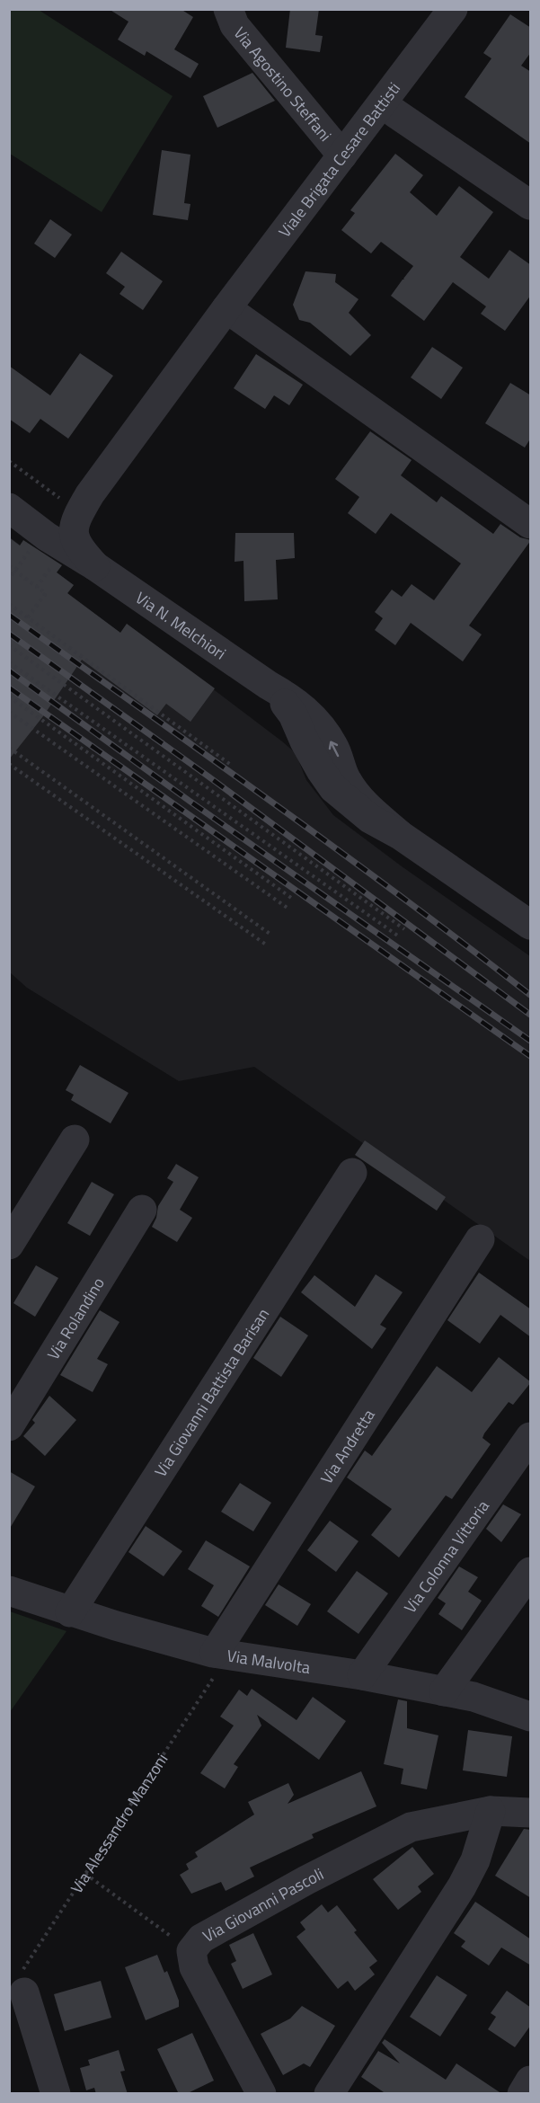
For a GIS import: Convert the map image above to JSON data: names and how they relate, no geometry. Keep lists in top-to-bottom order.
{
  "streets": {
    "street": [
      "Via Agostino Steffani",
      "Viale Brigata Cesare Battisti",
      "Via N. Melchiori",
      "Via Rolandino",
      "Via Giovanni Battista Barisan",
      "Via Andretta",
      "Via Colonna Vittoria",
      "Via Malvolta",
      "Via Giovanni Pascoli"
    ],
    "path": ["Via Alessandro Manzoni"]
  },
  "crossings": [
    ["Via Agostino Steffani", "Viale Brigata Cesare Battisti"],
    ["Viale Brigata Cesare Battisti", "Via N. Melchiori"],
    ["Via Giovanni Battista Barisan", "Via Malvolta"],
    ["Via Andretta", "Via Malvolta"],
    ["Via Andretta", "Via Alessandro Manzoni"],
    ["Via Colonna Vittoria", "Via Malvolta"],
    ["Via Malvolta", "Via Alessandro Manzoni"]
  ]
}
